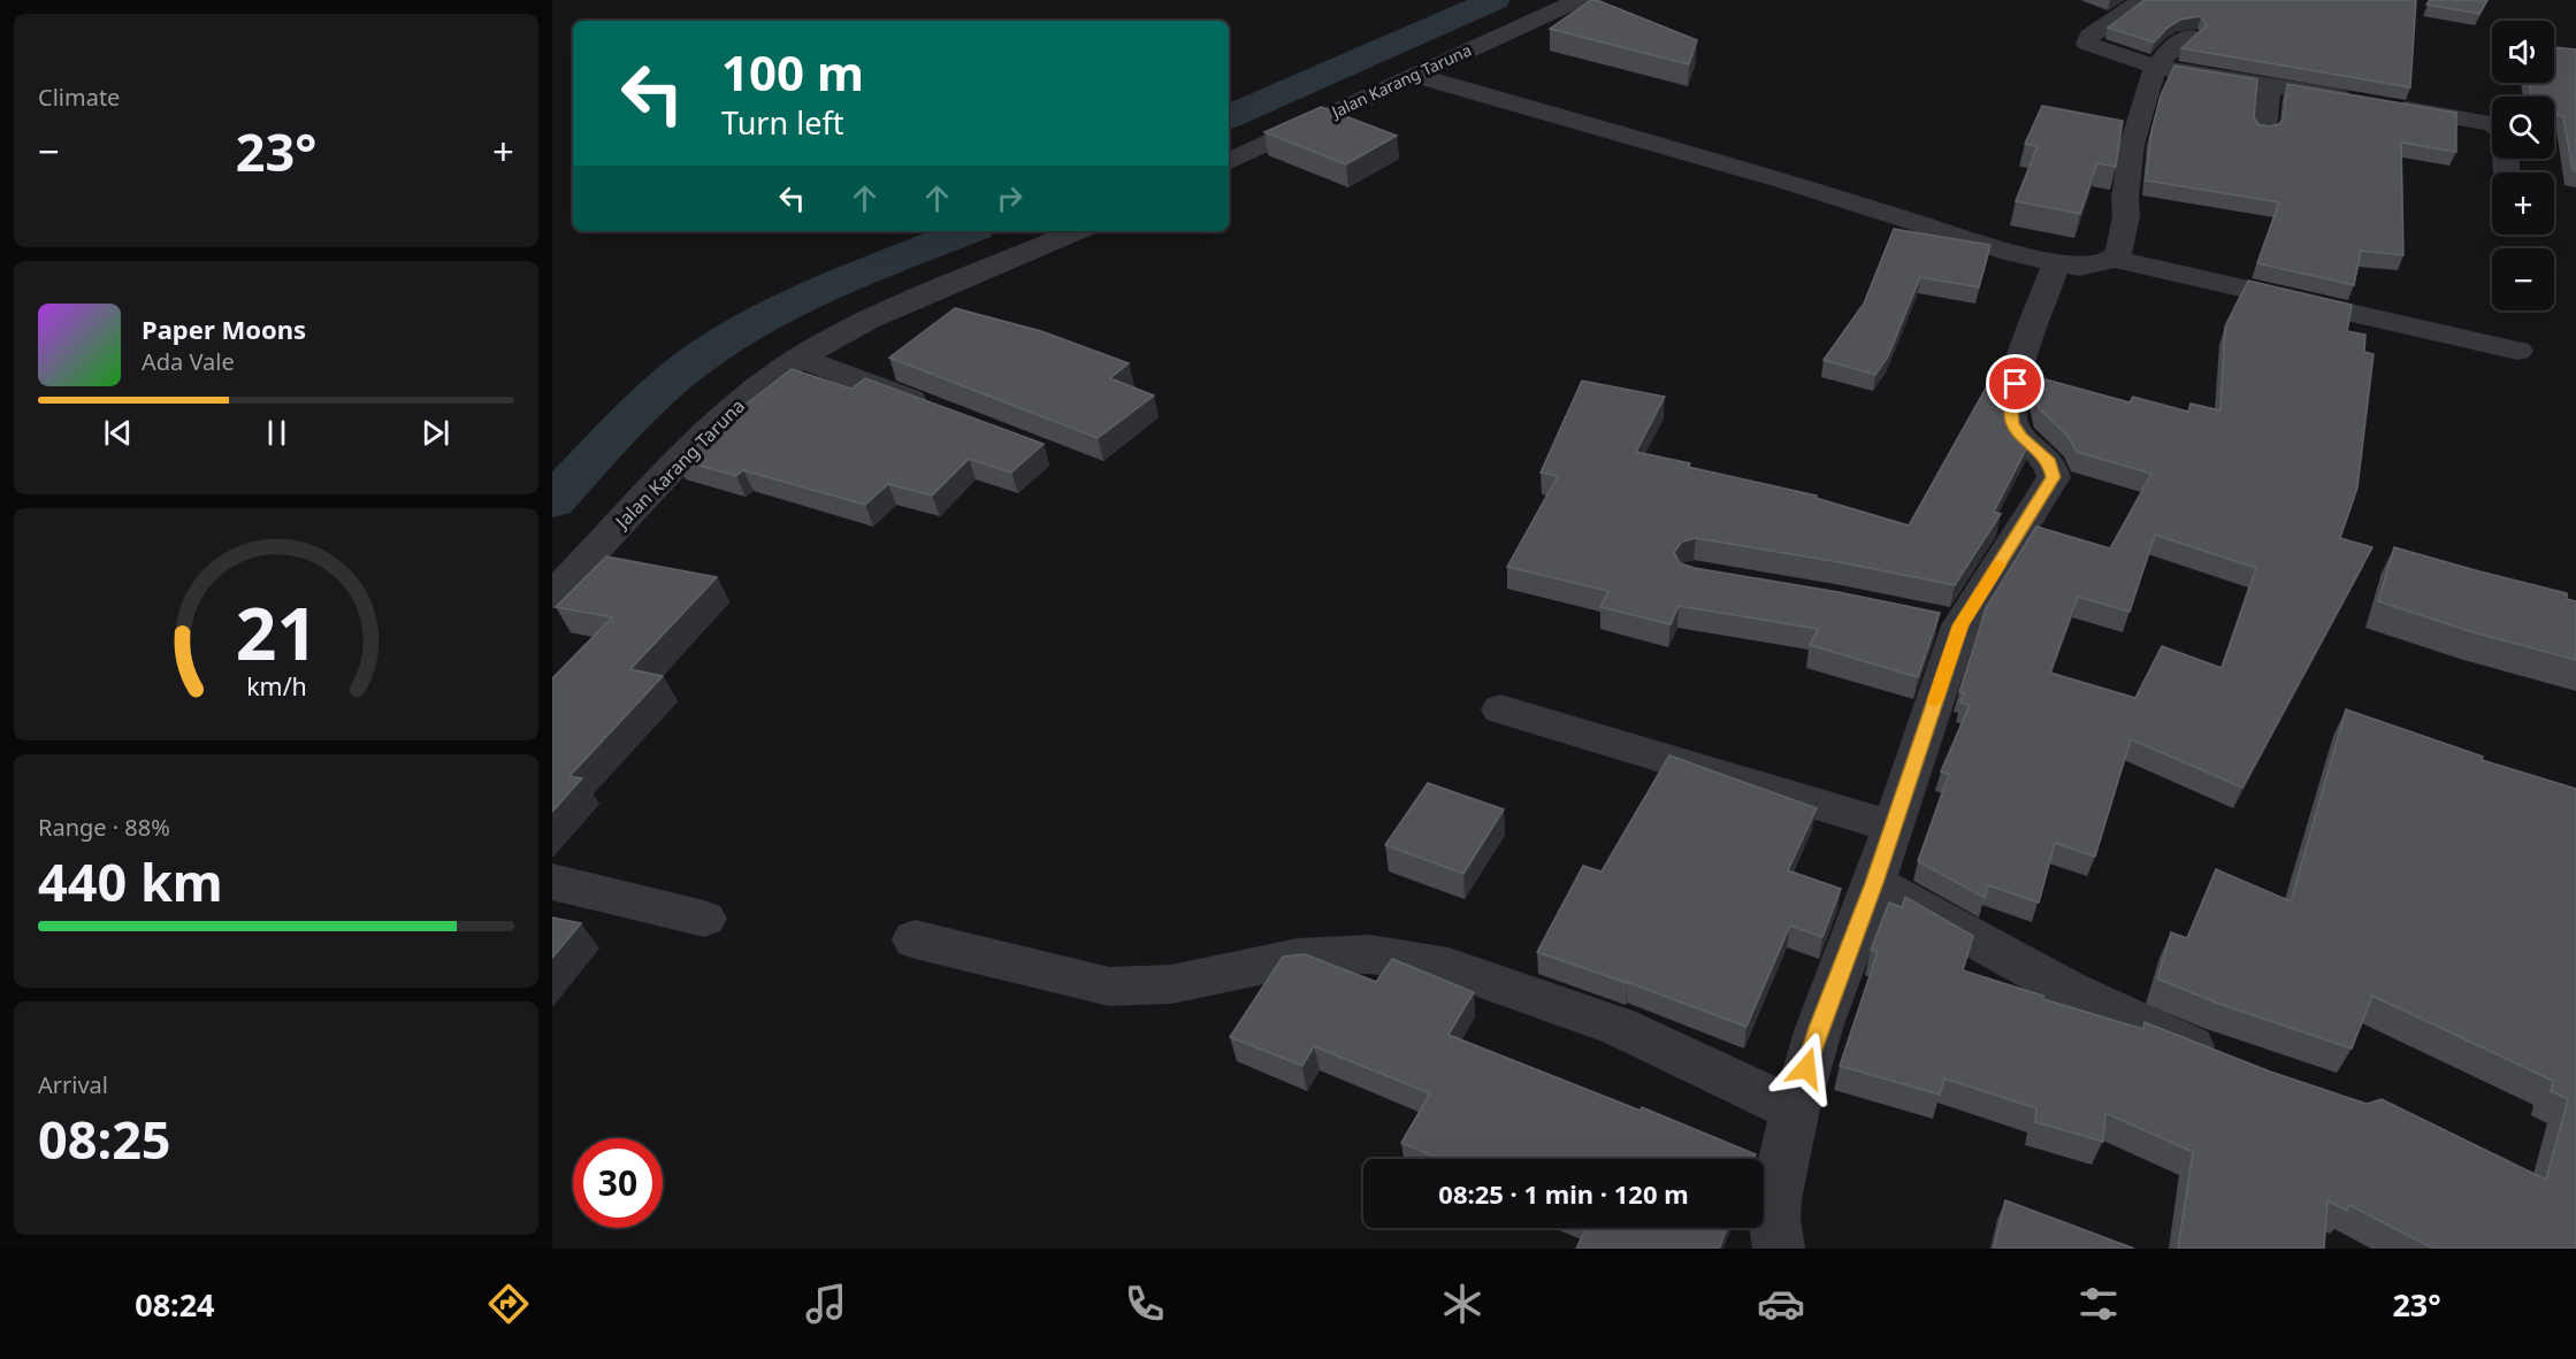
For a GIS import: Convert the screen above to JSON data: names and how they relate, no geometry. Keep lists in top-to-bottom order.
{
  "streets": {
    "street": ["Jalan Karang Taruna"]
  },
  "page": {
    "tile": [
      "Climate",
      ["Range · 88%", "440 km"],
      ["Arrival", "08:25"]
    ],
    "map_buttons": ["+", "−"],
    "turn": ["100 m", "Turn left"],
    "heat": ["−", "23°", "+"],
    "song": ["Paper Moons", "Ada Vale"],
    "limit": "30",
    "trip": "08:25 · 1 min · 120 m",
    "tabs": ["08:24", "23°"],
    "gauge": ["21", "km/h"]
  }
}
